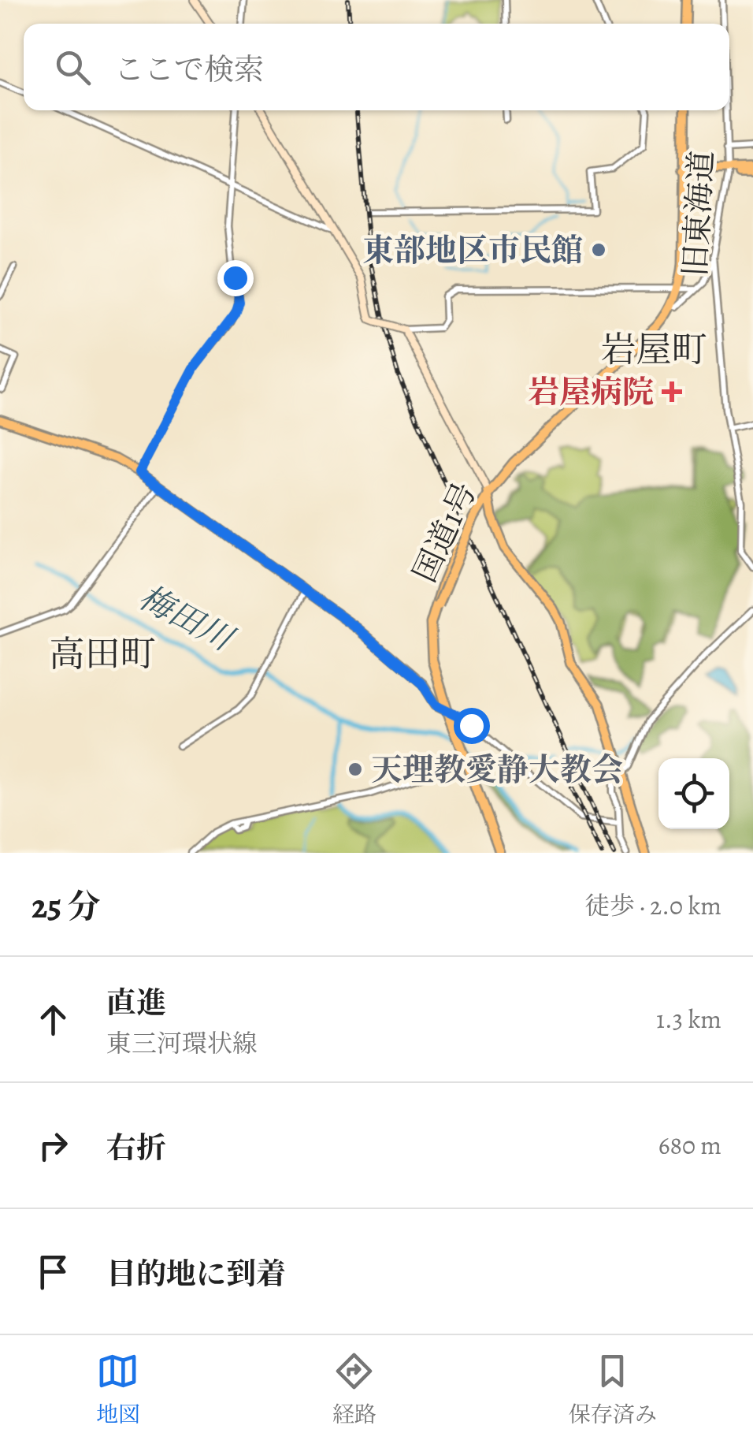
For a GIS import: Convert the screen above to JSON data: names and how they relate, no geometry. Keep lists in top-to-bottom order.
{
  "streets": {
    "highway": ["国道1号"],
    "street": ["旧東海道"]
  },
  "districts": ["岩屋町", "高田町"],
  "water": ["梅田川"],
  "places": {
    "other": ["東部地区市民館", "天理教愛静大教会"],
    "health": ["岩屋病院"]
  },
  "page": {
    "search": "ここで検索",
    "heading": ["25 分", "徒歩 · 2.0 km"],
    "list": [
      ["直進", "東三河環状線", "1.3 km"],
      ["右折", "680 m"],
      "目的地に到着"
    ],
    "nav": ["地図", "経路", "保存済み"]
  }
}
